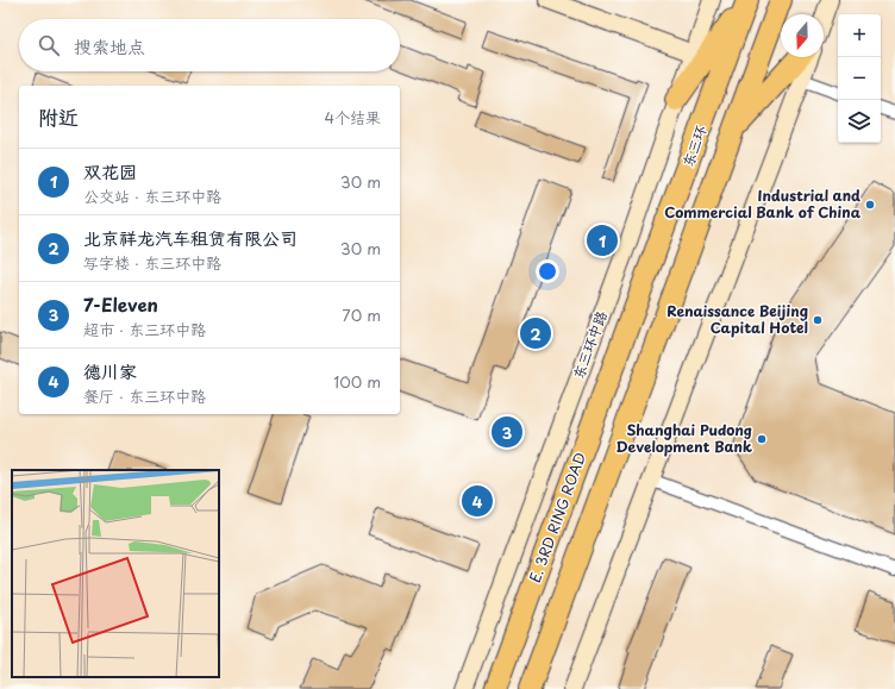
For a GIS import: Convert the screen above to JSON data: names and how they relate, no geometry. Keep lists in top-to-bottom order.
{
  "streets": {
    "highway": ["东三环", "E. 3RD RING ROAD"],
    "street": ["东三环中路"]
  },
  "crossings": [
    ["东三环", "E. 3RD RING ROAD"]
  ],
  "places": ["Industrial and Commercial Bank of China", "Renaissance Beijing Capital Hotel", "Shanghai Pudong Development Bank"],
  "north": "bottom",
  "page": {
    "map_buttons": ["+", "−"],
    "search": "搜索地点",
    "heading": ["附近", "4个结果"],
    "list": [
      {
        "mark": "1",
        "name": "双花园",
        "note": "公交站 · 东三环中路",
        "value": "30 m"
      },
      {
        "mark": "2",
        "name": "北京祥龙汽车租赁有限公司",
        "note": "写字楼 · 东三环中路",
        "value": "30 m"
      },
      {
        "mark": "3",
        "name": "7-Eleven",
        "note": "超市 · 东三环中路",
        "value": "70 m"
      },
      {
        "mark": "4",
        "name": "德川家",
        "note": "餐厅 · 东三环中路",
        "value": "100 m"
      }
    ],
    "pins": [
      "1",
      "2",
      "3",
      "4"
    ]
  }
}
